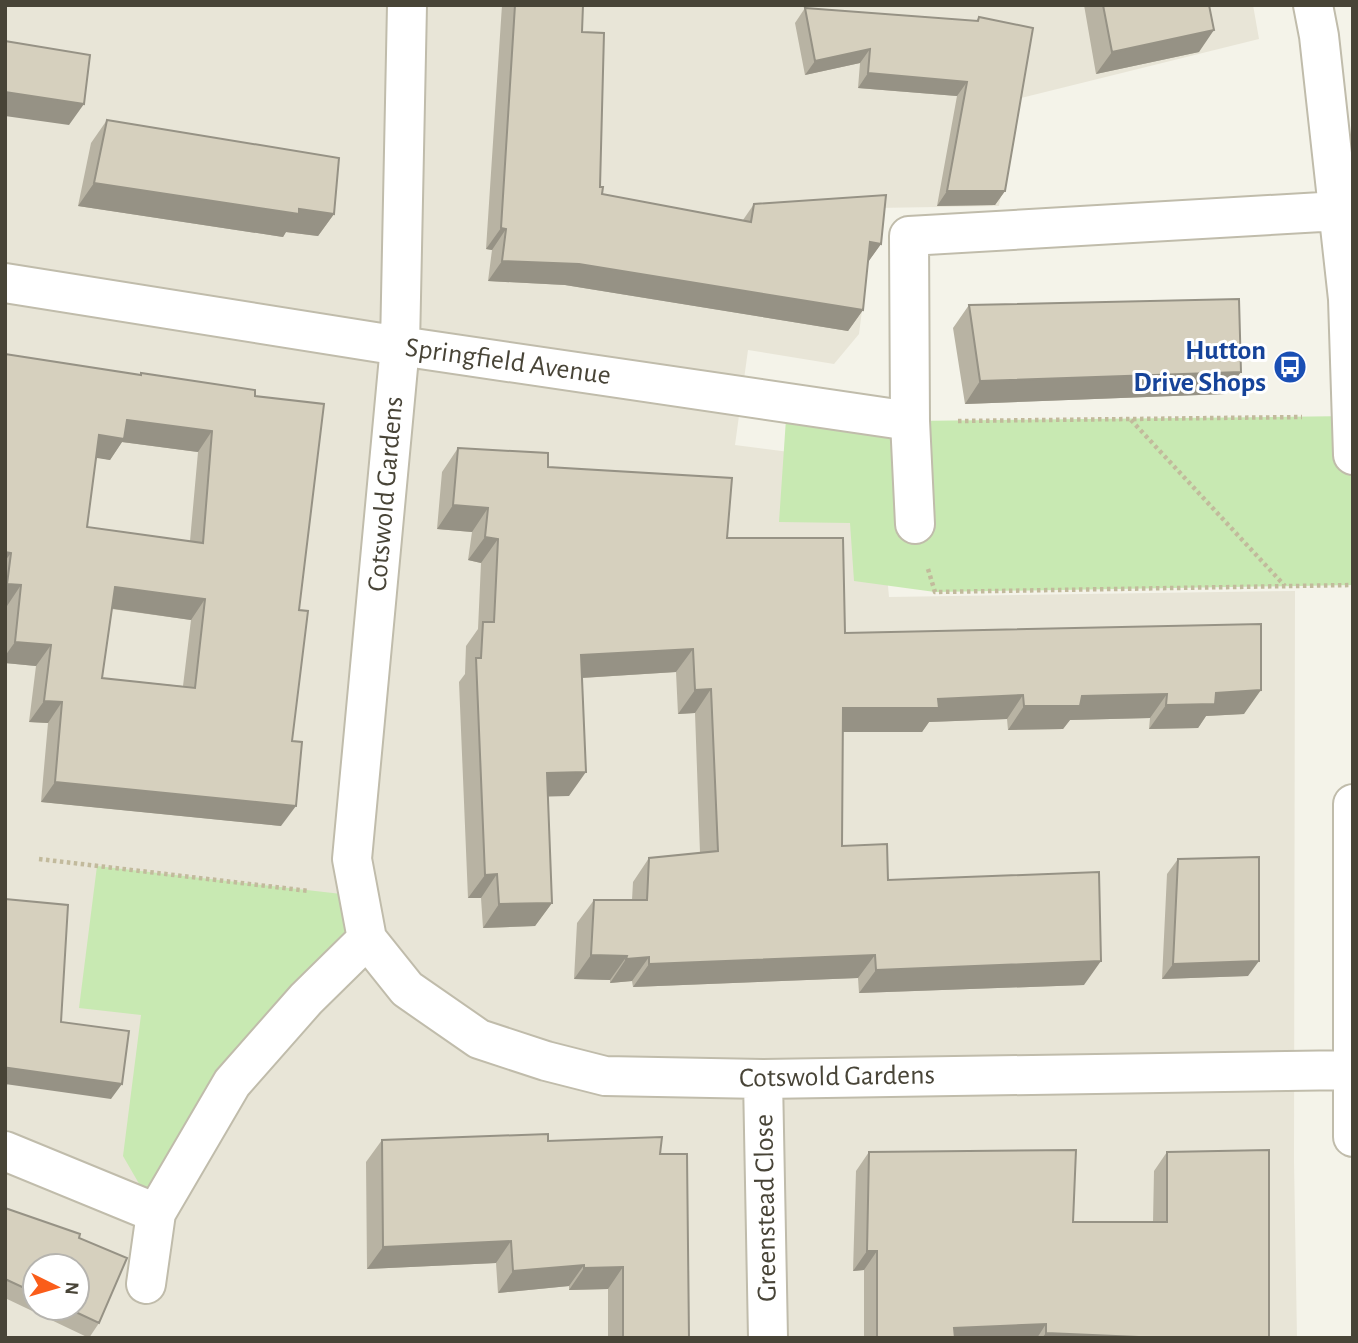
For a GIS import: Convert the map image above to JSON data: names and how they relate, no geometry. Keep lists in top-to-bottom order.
{
  "streets": {
    "street": ["Springfield Avenue", "Cotswold Gardens", "Greenstead Close"]
  },
  "crossings": [
    ["Springfield Avenue", "Cotswold Gardens"],
    ["Cotswold Gardens", "Greenstead Close"]
  ],
  "places": {
    "bus stop": ["Hutton Drive Shops"]
  },
  "north": "right"
}
